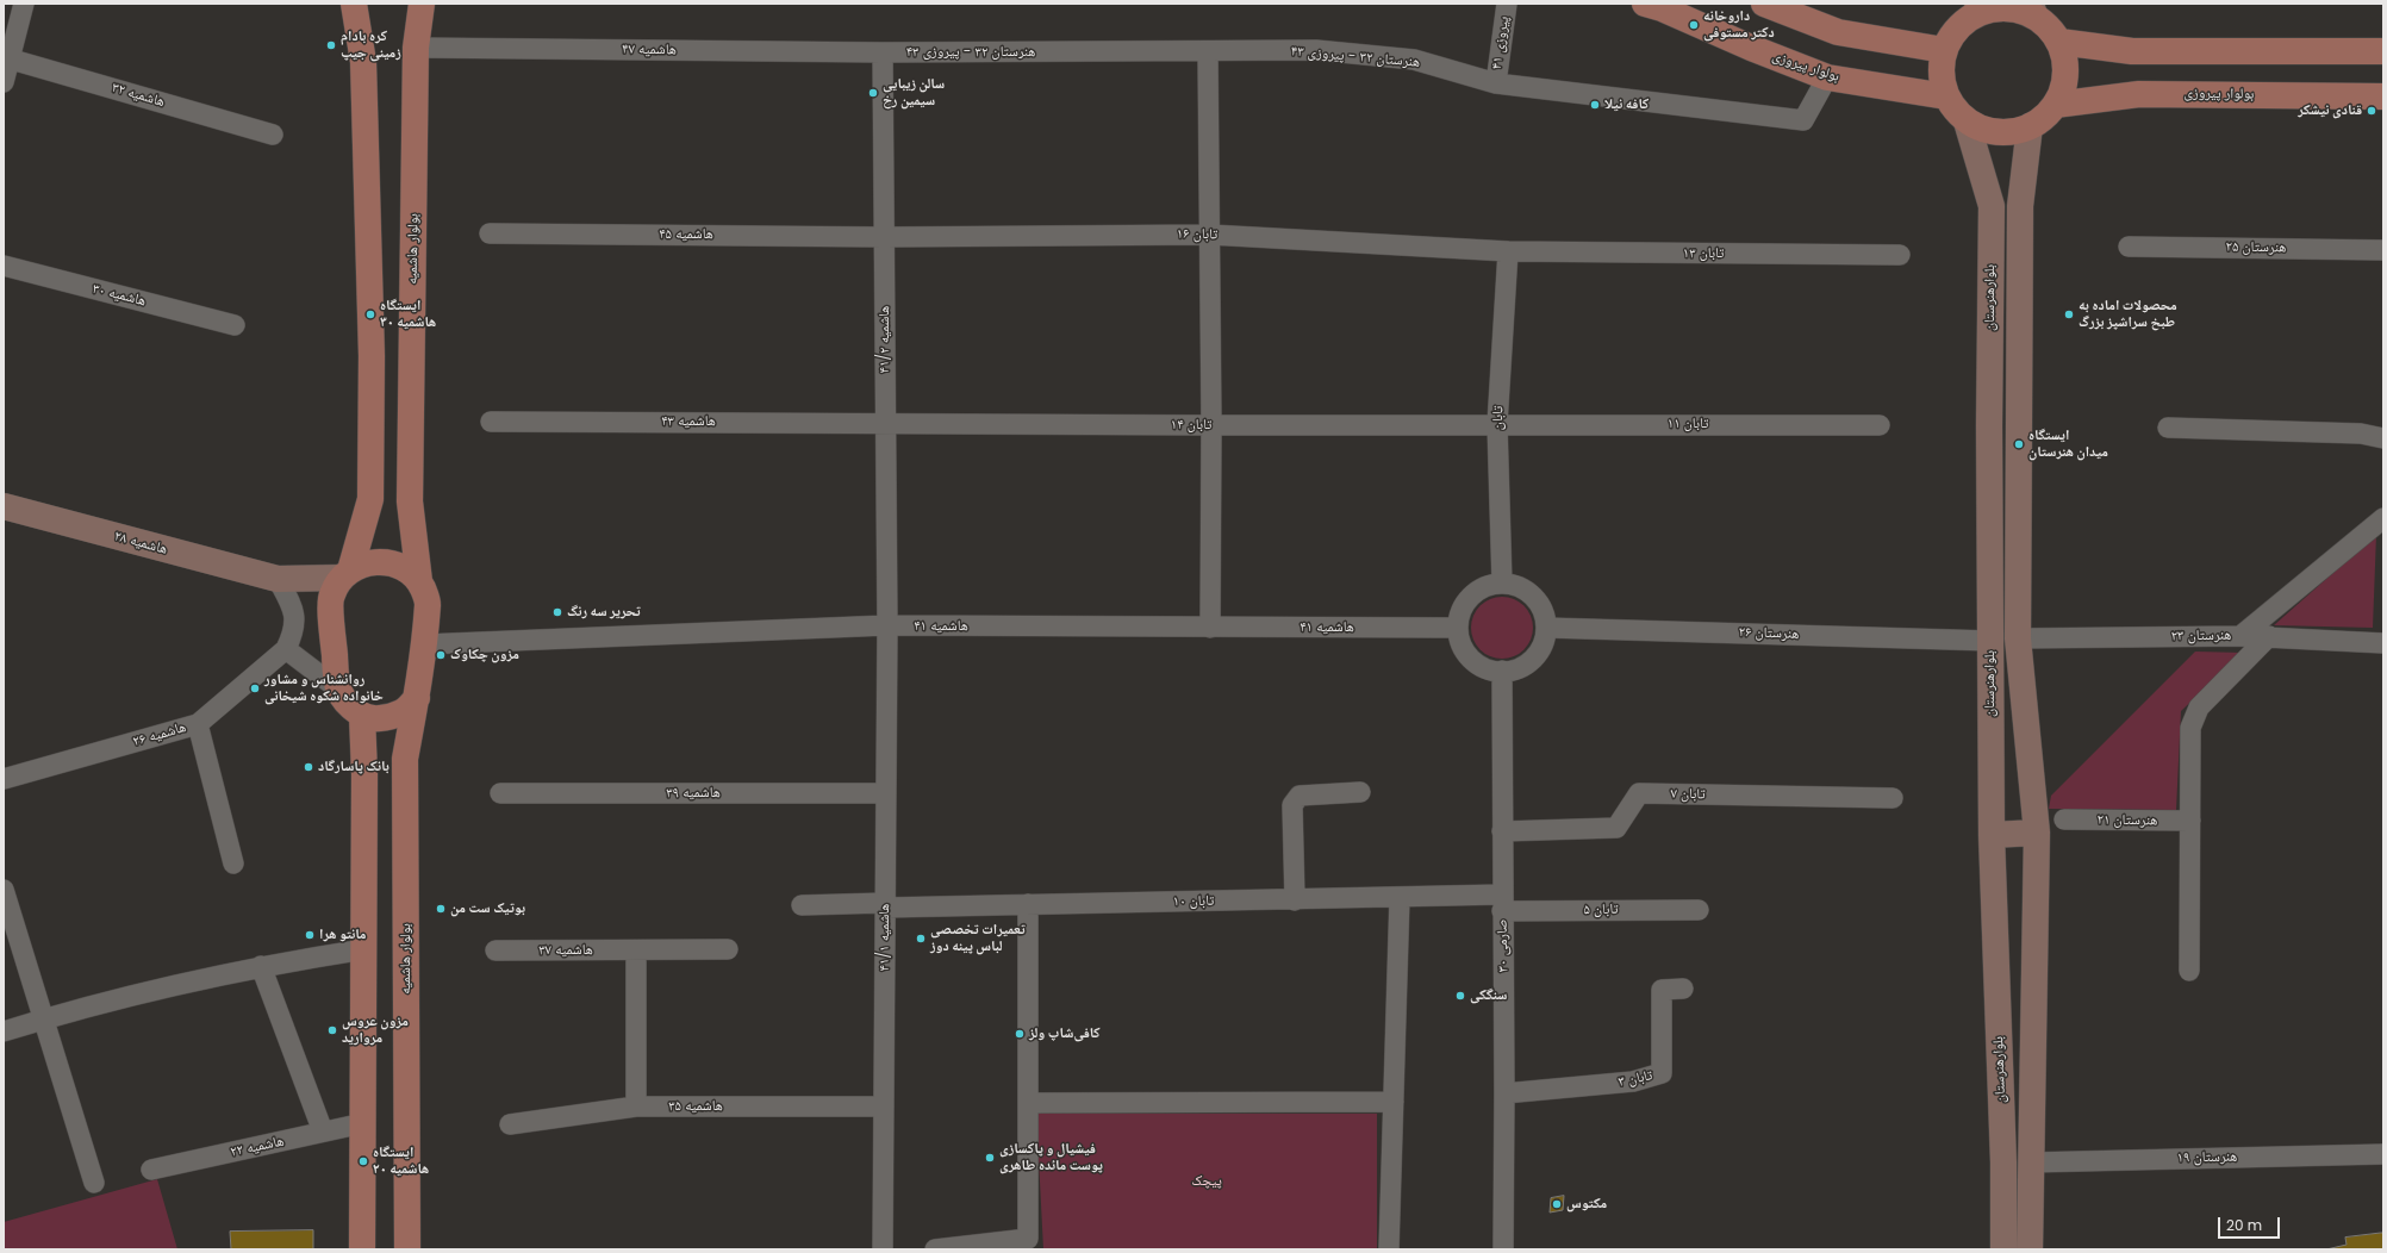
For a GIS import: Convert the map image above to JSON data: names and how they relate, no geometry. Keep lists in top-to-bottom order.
{
  "streets": {
    "main road": [
      "بولوار پیروزی",
      "بولوار هاشمیه",
      "بلوارهنرستان",
      "هاشمیه ۲۸"
    ],
    "street": [
      "پیروزی ۴۱",
      "هاشمیه ۴۷",
      "هنرستان ۳۲ - پیروزی ۴۳",
      "هاشمیه ۳۲",
      "هاشمیه ۴۵",
      "تابان ۱۶",
      "هنرستان ۲۵",
      "تابان ۱۳",
      "هاشمیه ۳۰",
      "هاشمیه ۴۱/۲",
      "تابان",
      "هاشمیه ۴۳",
      "تابان ۱۱",
      "تابان ۱۴",
      "هاشمیه ۴۱",
      "هنرستان ۲۶",
      "هنرستان ۲۳",
      "هاشمیه ۲۶",
      "هاشمیه ۳۹",
      "تابان ۷",
      "هنرستان ۲۱",
      "تابان ۱۰",
      "تابان ۵",
      "هاشمیه ۴۱/۱",
      "صارمی ۳۰",
      "هاشمیه ۳۷",
      "تابان ۳",
      "هاشمیه ۳۵",
      "هاشمیه ۲۲",
      "هنرستان ۱۹"
    ]
  },
  "crossings": [
    ["پیروزی ۴۱", "هنرستان ۳۲ - پیروزی ۴۳"],
    ["هاشمیه ۴۷", "هنرستان ۳۲ - پیروزی ۴۳"],
    ["هاشمیه ۴۷", "بولوار هاشمیه"],
    ["هاشمیه ۴۷", "هاشمیه ۴۱/۲"],
    ["هنرستان ۳۲ - پیروزی ۴۳", "بولوار پیروزی"],
    ["هنرستان ۳۲ - پیروزی ۴۳", "هاشمیه ۴۱/۲"],
    ["بولوار پیروزی", "بلوارهنرستان"],
    ["هاشمیه ۴۵", "تابان ۱۶"],
    ["هاشمیه ۴۵", "هاشمیه ۴۱/۲"],
    ["تابان ۱۶", "تابان ۱۳"],
    ["تابان ۱۶", "هاشمیه ۴۱/۲"],
    ["تابان ۱۶", "تابان"],
    ["بولوار هاشمیه", "هاشمیه ۲۸"],
    ["بولوار هاشمیه", "هاشمیه ۴۱"],
    ["تابان ۱۳", "تابان"],
    ["بلوارهنرستان", "هنرستان ۲۶"],
    ["بلوارهنرستان", "هنرستان ۲۳"],
    ["بلوارهنرستان", "هنرستان ۱۹"],
    ["هاشمیه ۴۱/۲", "هاشمیه ۴۳"],
    ["هاشمیه ۴۱/۲", "تابان ۱۴"],
    ["هاشمیه ۴۱/۲", "هاشمیه ۴۱"],
    ["هاشمیه ۴۱/۲", "هاشمیه ۴۱/۱"],
    ["تابان", "تابان ۱۱"],
    ["تابان", "تابان ۱۴"],
    ["تابان", "هاشمیه ۴۱"],
    ["تابان", "هنرستان ۲۶"],
    ["تابان", "صارمی ۳۰"],
    ["هاشمیه ۴۳", "تابان ۱۴"],
    ["تابان ۱۱", "تابان ۱۴"],
    ["هاشمیه ۲۸", "هاشمیه ۴۱"],
    ["هاشمیه ۴۱", "هنرستان ۲۶"],
    ["هاشمیه ۴۱", "هاشمیه ۴۱/۱"],
    ["هاشمیه ۴۱", "صارمی ۳۰"],
    ["هنرستان ۲۶", "صارمی ۳۰"],
    ["هاشمیه ۳۹", "هاشمیه ۴۱/۱"],
    ["تابان ۷", "صارمی ۳۰"],
    ["تابان ۱۰", "تابان ۵"],
    ["تابان ۱۰", "هاشمیه ۴۱/۱"],
    ["تابان ۱۰", "صارمی ۳۰"],
    ["تابان ۵", "صارمی ۳۰"],
    ["هاشمیه ۴۱/۱", "هاشمیه ۳۵"],
    ["صارمی ۳۰", "تابان ۳"]
  ],
  "parks": ["پیچک"],
  "places": [
    "داروخانه دکتر مستوفی",
    "کره بادام زمینی جیپ",
    "سالن زیبایی سیمین رخ",
    "کافه نیلا",
    "قنادی نیشکر",
    "ایستگاه هاشمیه ۳۰",
    "محصولات اماده به طبخ سراشپز بزرگ",
    "ایستگاه میدان هنرستان",
    "تحریر سه رنگ",
    "مزون چکاوک",
    "روانشناس و مشاور خانواده شکوه شیخانی",
    "بانک پاسارگاد",
    "بوتیک ست من",
    "مانتو هرا",
    "تعمیرات تخصصی لباس پینه دوز",
    "سنگکی",
    "مزون عروس مروارید",
    "کافی‌شاپ ولز",
    "فیشیال و پاکسازی پوست مائده طاهری",
    "ایستگاه هاشمیه ۲۰",
    "مکتوس"
  ],
  "scale_bar": "20 m"
}
